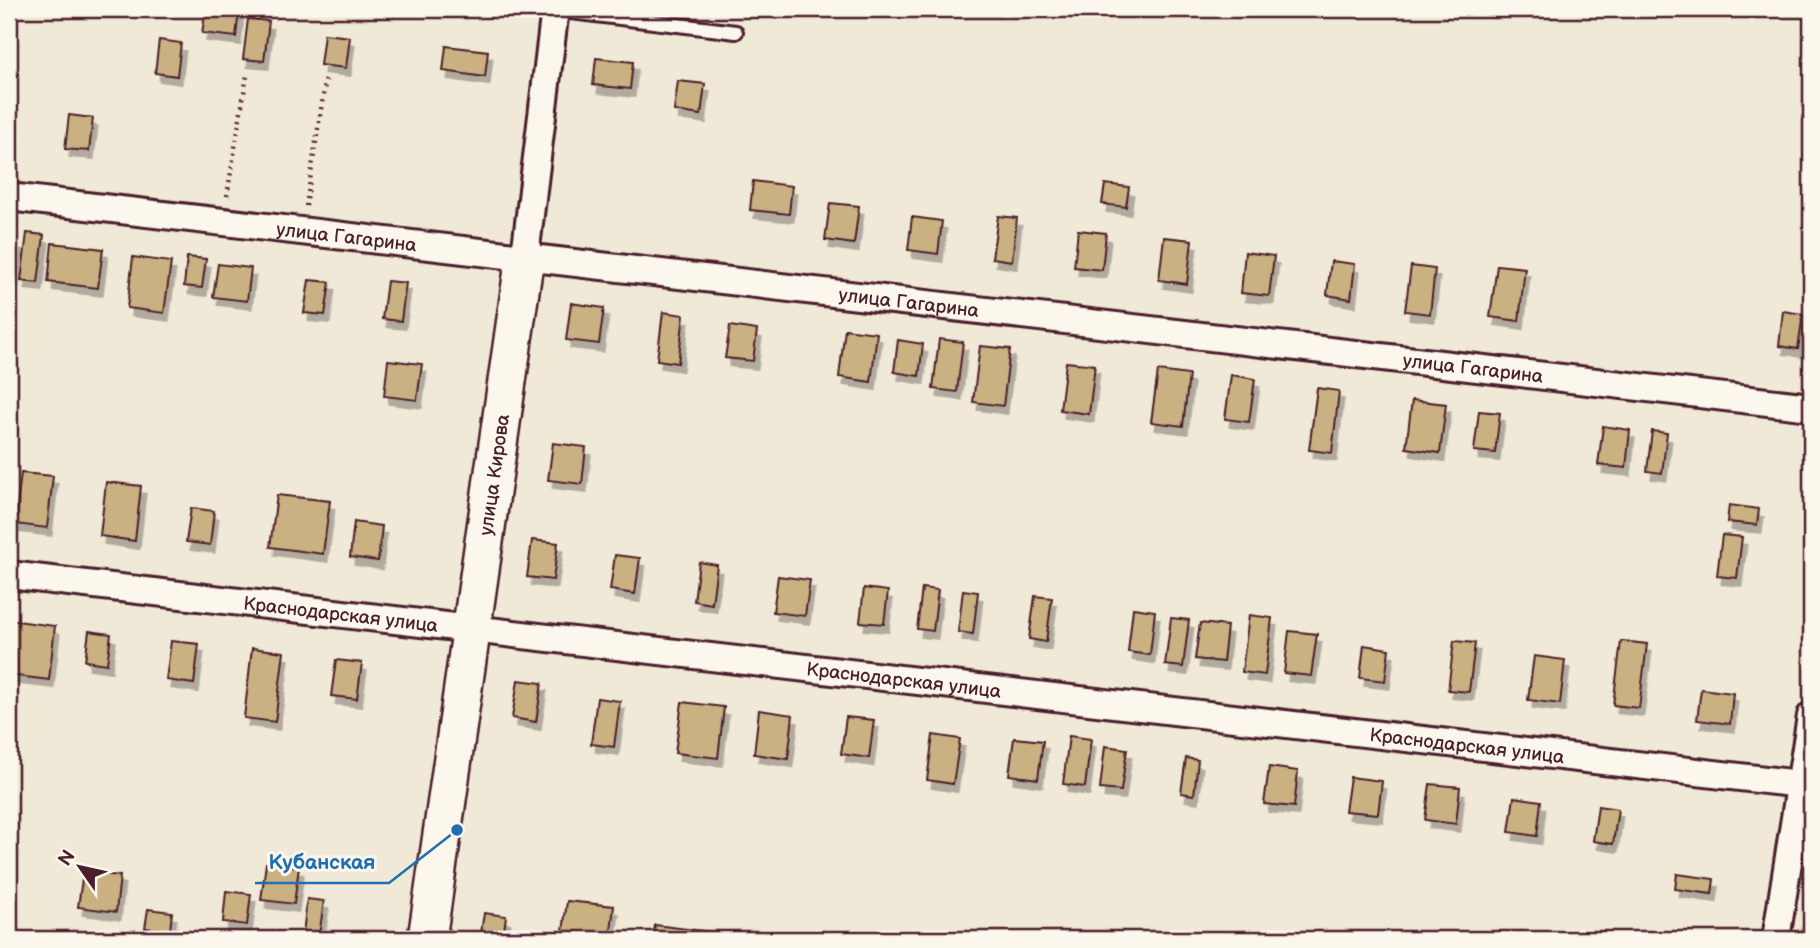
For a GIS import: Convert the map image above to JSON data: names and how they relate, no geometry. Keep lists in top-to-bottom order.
{
  "streets": {
    "street": ["улица Гагарина", "улица Кирова", "Краснодарская улица"]
  },
  "crossings": [
    ["улица Гагарина", "улица Кирова"],
    ["улица Кирова", "Краснодарская улица"]
  ],
  "places": ["Кубанская"],
  "north": "top left"
}
